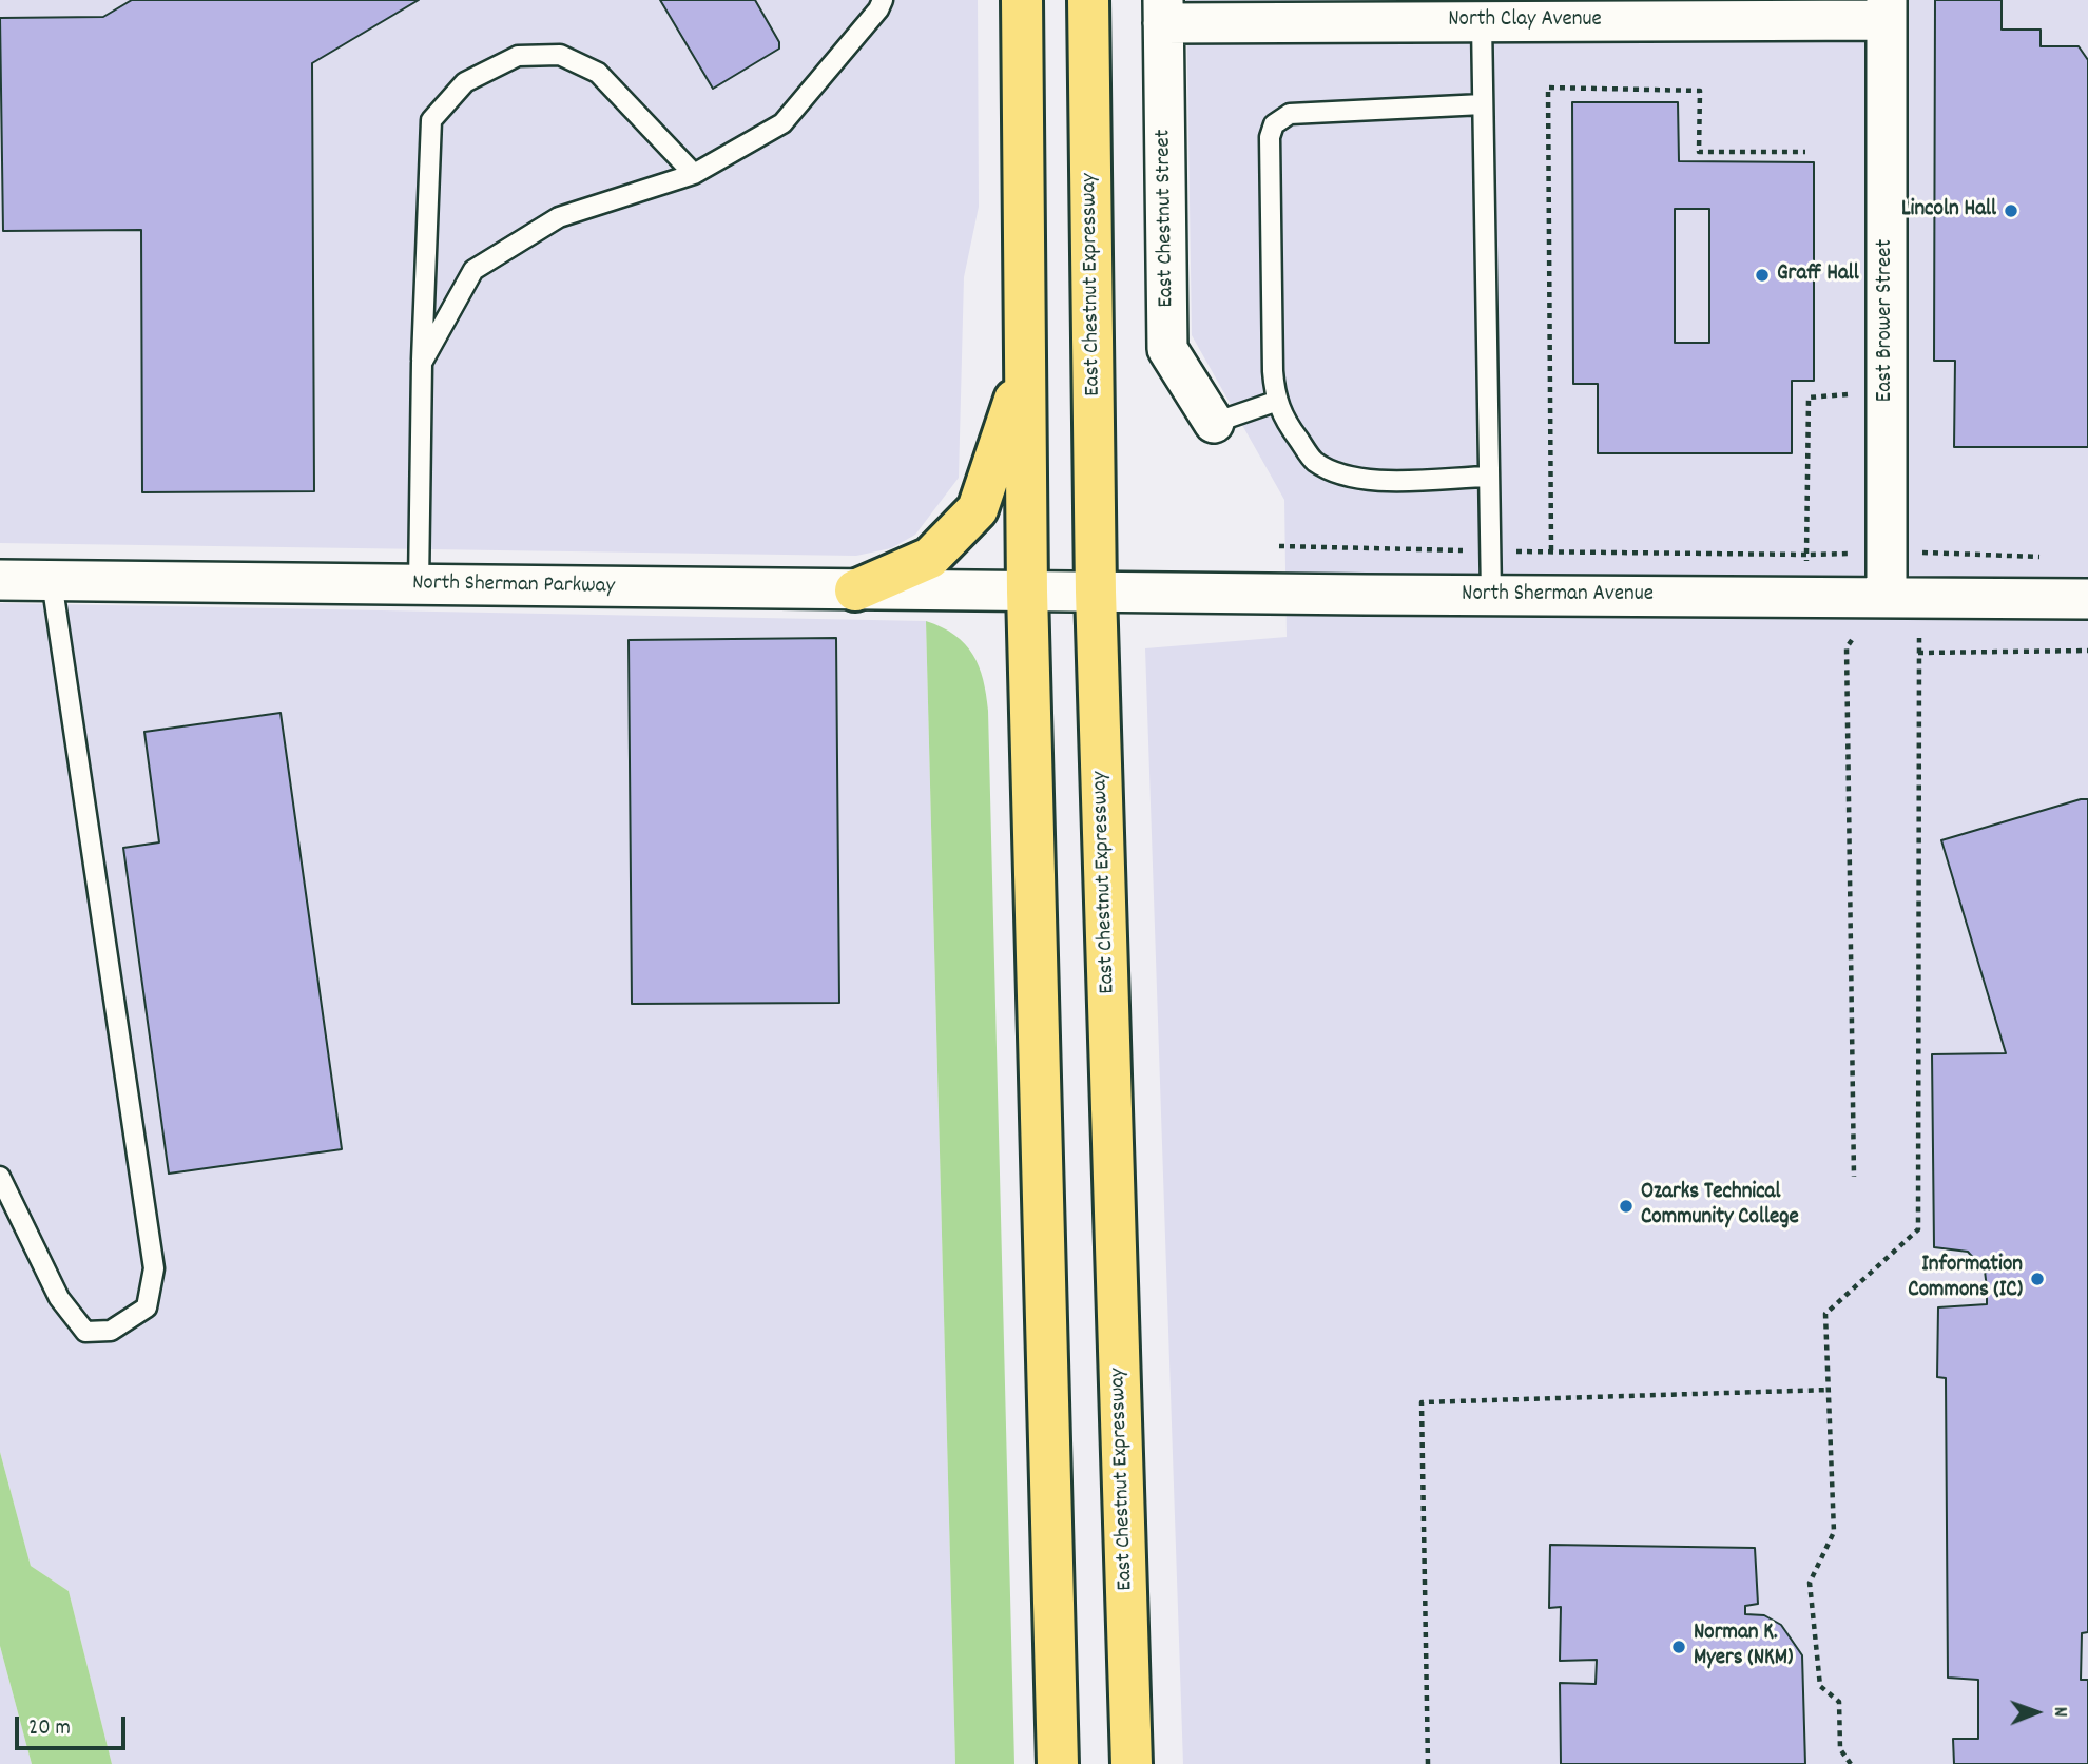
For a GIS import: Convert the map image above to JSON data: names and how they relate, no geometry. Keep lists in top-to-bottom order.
{
  "streets": {
    "main road": ["East Chestnut Expressway"],
    "street": [
      "North Clay Avenue",
      "East Chestnut Street",
      "East Brower Street",
      "North Sherman Parkway",
      "North Sherman Avenue"
    ]
  },
  "crossings": [
    ["North Clay Avenue", "East Chestnut Street"],
    ["North Clay Avenue", "East Brower Street"],
    ["East Chestnut Expressway", "North Sherman Avenue"],
    ["East Brower Street", "North Sherman Avenue"],
    ["North Sherman Parkway", "North Sherman Avenue"]
  ],
  "places": [
    "Lincoln Hall",
    "Graff Hall",
    "Ozarks Technical Community College",
    "Information Commons (IC)",
    "Norman K. Myers (NKM)"
  ],
  "scale_bar": "20 m",
  "north": "right"
}
